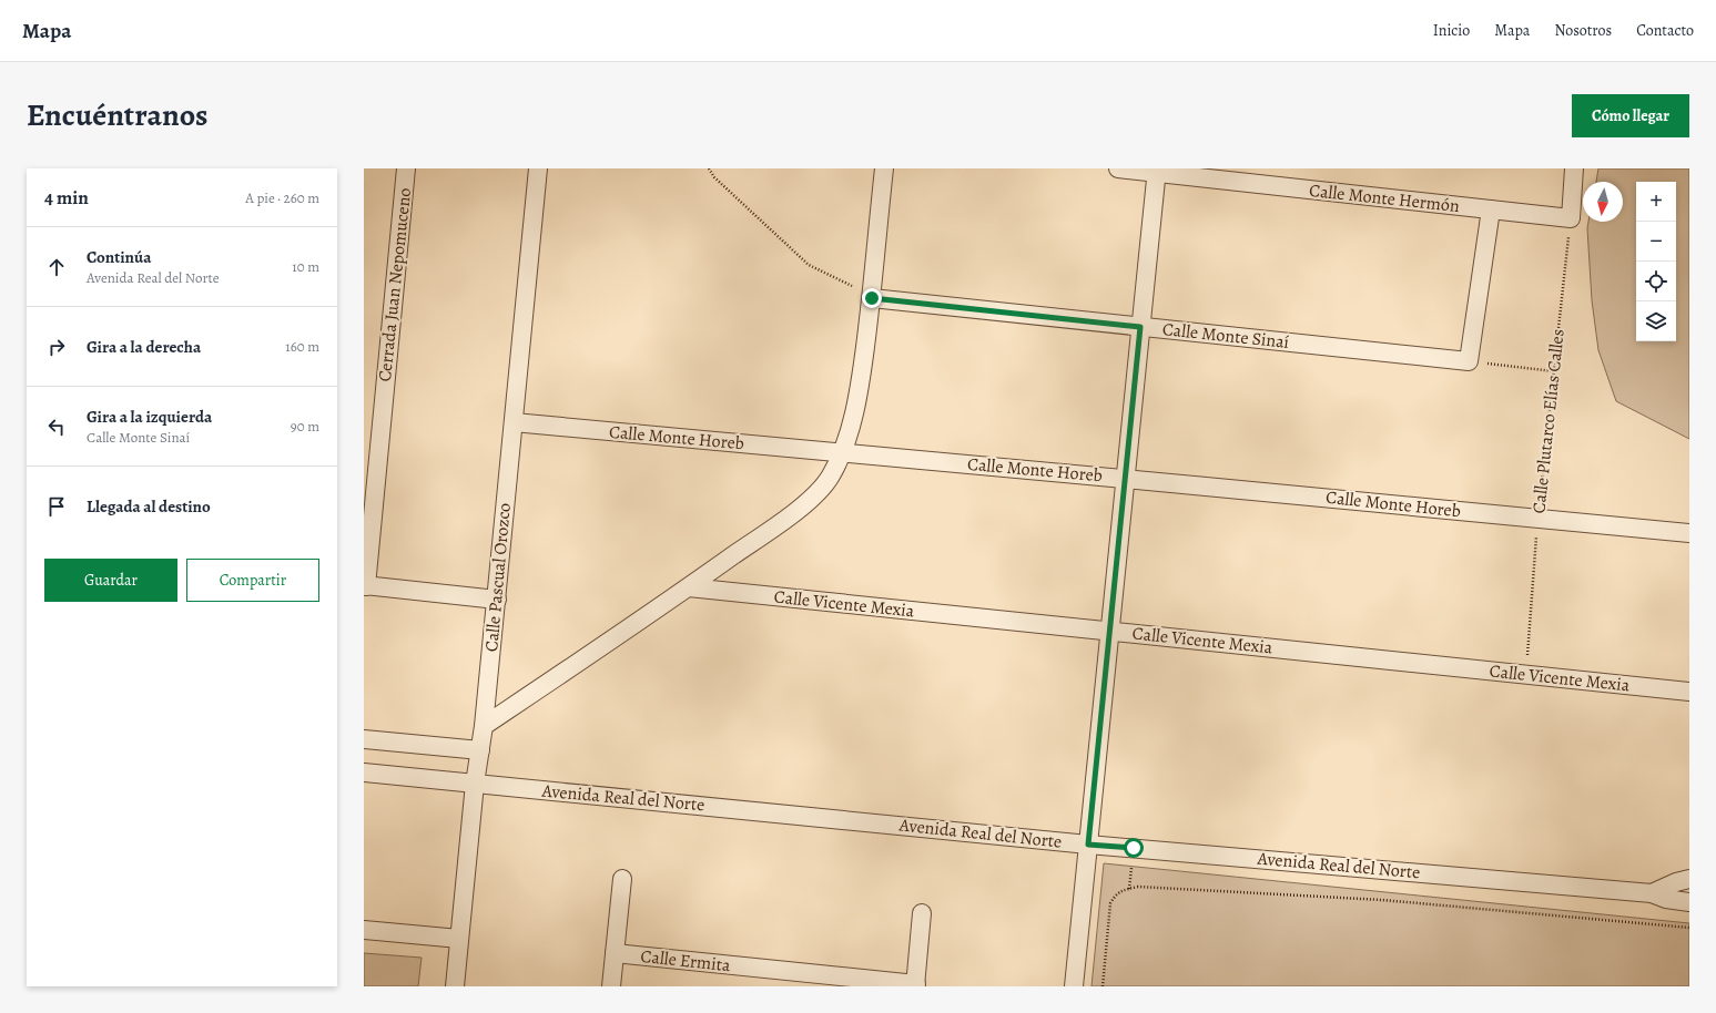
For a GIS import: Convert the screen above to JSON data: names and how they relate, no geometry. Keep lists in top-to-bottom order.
{
  "streets": {
    "street": [
      "Calle Monte Hermón",
      "Cerrada Juan Nepomuceno",
      "Calle Monte Sinaí",
      "Calle Monte Horeb",
      "Calle Pascual Orozco",
      "Calle Vicente Mexia",
      "Avenida Real del Norte",
      "Calle Ermita"
    ],
    "path": ["Calle Plutarco Elías Calles"]
  },
  "crossings": [
    ["Calle Monte Hermón", "Calle Plutarco Elías Calles"],
    ["Calle Plutarco Elías Calles", "Calle Monte Horeb"],
    ["Calle Plutarco Elías Calles", "Calle Vicente Mexia"],
    ["Calle Monte Horeb", "Calle Pascual Orozco"],
    ["Calle Pascual Orozco", "Avenida Real del Norte"]
  ],
  "north": "bottom",
  "page": {
    "header": "Mapa",
    "nav": [
      "Inicio",
      "Mapa",
      "Nosotros",
      "Contacto"
    ],
    "title": "Encuéntranos",
    "buttons": [
      "Cómo llegar",
      ["Guardar", "Compartir"]
    ],
    "heading": ["4 min", "A pie · 260 m"],
    "map_buttons": ["+", "−"],
    "list": [
      ["Continúa", "Avenida Real del Norte", "10 m"],
      ["Gira a la derecha", "160 m"],
      ["Gira a la izquierda", "Calle Monte Sinaí", "90 m"],
      "Llegada al destino"
    ]
  }
}
